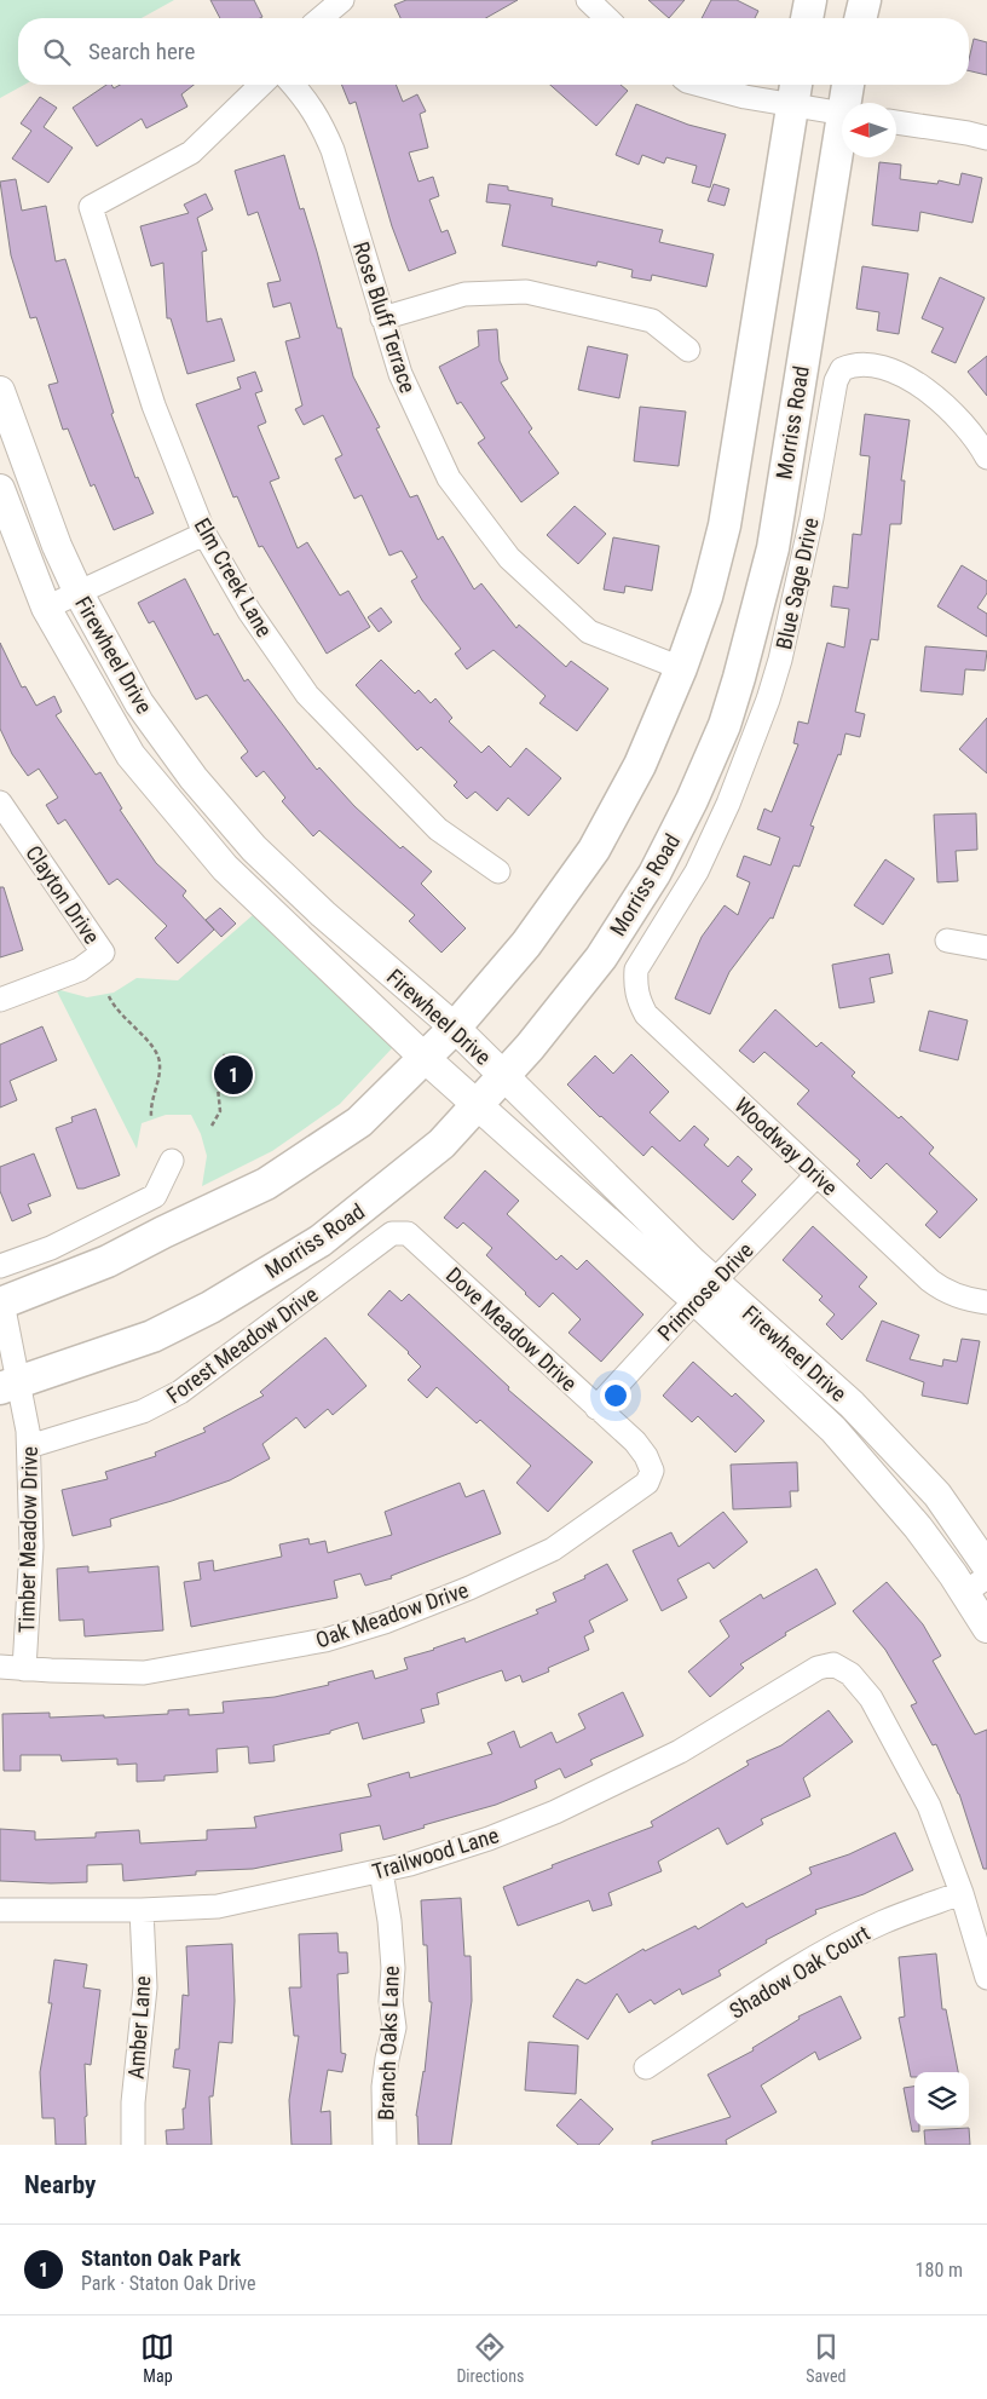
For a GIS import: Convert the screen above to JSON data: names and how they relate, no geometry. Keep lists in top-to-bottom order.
{
  "streets": {
    "main road": ["Morriss Road"],
    "street": [
      "Rose Bluff Terrace",
      "Elm Creek Lane",
      "Blue Sage Drive",
      "Firewheel Drive",
      "Clayton Drive",
      "Woodway Drive",
      "Primrose Drive",
      "Dove Meadow Drive",
      "Forest Meadow Drive",
      "Timber Meadow Drive",
      "Oak Meadow Drive",
      "Trailwood Lane",
      "Shadow Oak Court",
      "Amber Lane",
      "Branch Oaks Lane"
    ]
  },
  "crossings": [
    ["Morriss Road", "Firewheel Drive"],
    ["Morriss Road", "Timber Meadow Drive"],
    ["Blue Sage Drive", "Woodway Drive"],
    ["Firewheel Drive", "Primrose Drive"],
    ["Woodway Drive", "Primrose Drive"],
    ["Primrose Drive", "Dove Meadow Drive"],
    ["Dove Meadow Drive", "Forest Meadow Drive"],
    ["Dove Meadow Drive", "Oak Meadow Drive"],
    ["Forest Meadow Drive", "Timber Meadow Drive"],
    ["Timber Meadow Drive", "Oak Meadow Drive"],
    ["Trailwood Lane", "Shadow Oak Court"],
    ["Trailwood Lane", "Amber Lane"],
    ["Trailwood Lane", "Branch Oaks Lane"]
  ],
  "north": "left",
  "page": {
    "search": "Search here",
    "pins": "1",
    "heading": "Nearby",
    "list": [
      {
        "mark": "1",
        "name": "Stanton Oak Park",
        "note": "Park · Staton Oak Drive",
        "value": "180 m"
      }
    ],
    "nav": ["Map", "Directions", "Saved"]
  }
}
